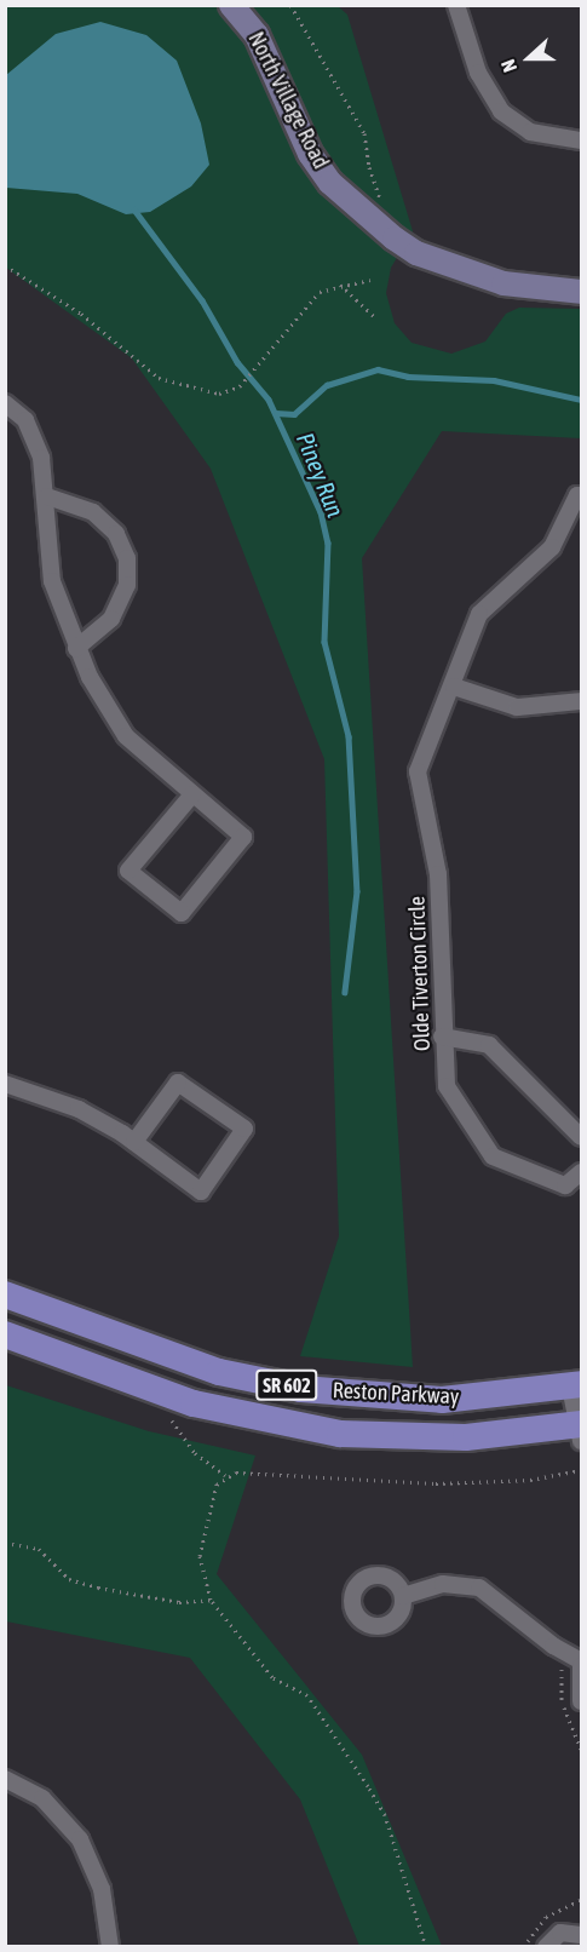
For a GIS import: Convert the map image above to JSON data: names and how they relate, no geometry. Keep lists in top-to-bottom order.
{
  "streets": {
    "main road": ["SR 602", "Reston Parkway"],
    "street": ["North Village Road", "Olde Tiverton Circle"]
  },
  "water": ["Piney Run"],
  "north": "left"
}
